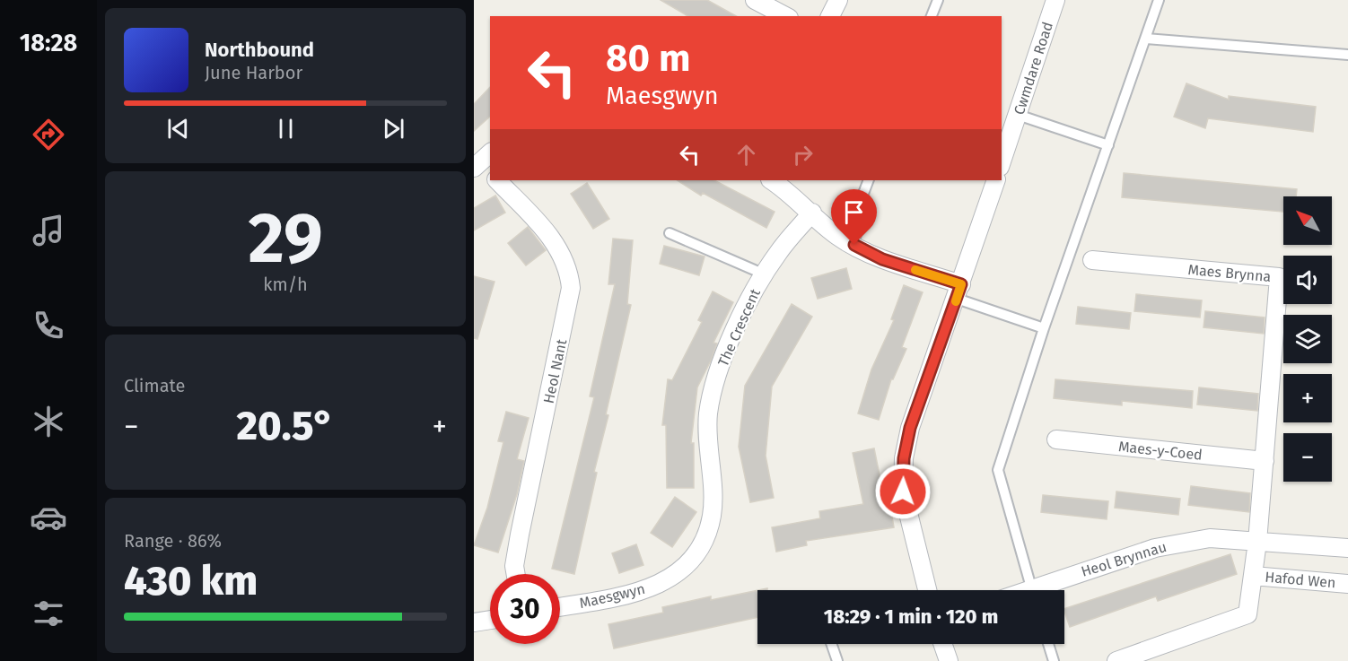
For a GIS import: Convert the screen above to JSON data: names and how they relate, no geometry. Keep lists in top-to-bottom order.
{
  "streets": {
    "street": [
      "Cwmdare Road",
      "Maes Brynna",
      "The Crescent",
      "Heol Nant",
      "Maes-y-Coed",
      "Heol Brynnau",
      "Hafod Wen",
      "Maesgwyn"
    ]
  },
  "crossings": [
    ["Maes Brynna", "Maes-y-Coed"],
    ["The Crescent", "Maesgwyn"]
  ],
  "north": "top left",
  "page": {
    "tabs": "18:28",
    "turn": ["80 m", "Maesgwyn"],
    "song": ["Northbound", "June Harbor"],
    "tile": [
      ["29", "km/h"],
      "Climate",
      ["Range · 86%", "430 km"]
    ],
    "map_buttons": ["+", "−"],
    "heat": ["−", "20.5°", "+"],
    "limit": "30",
    "trip": "18:29 · 1 min · 120 m"
  }
}
